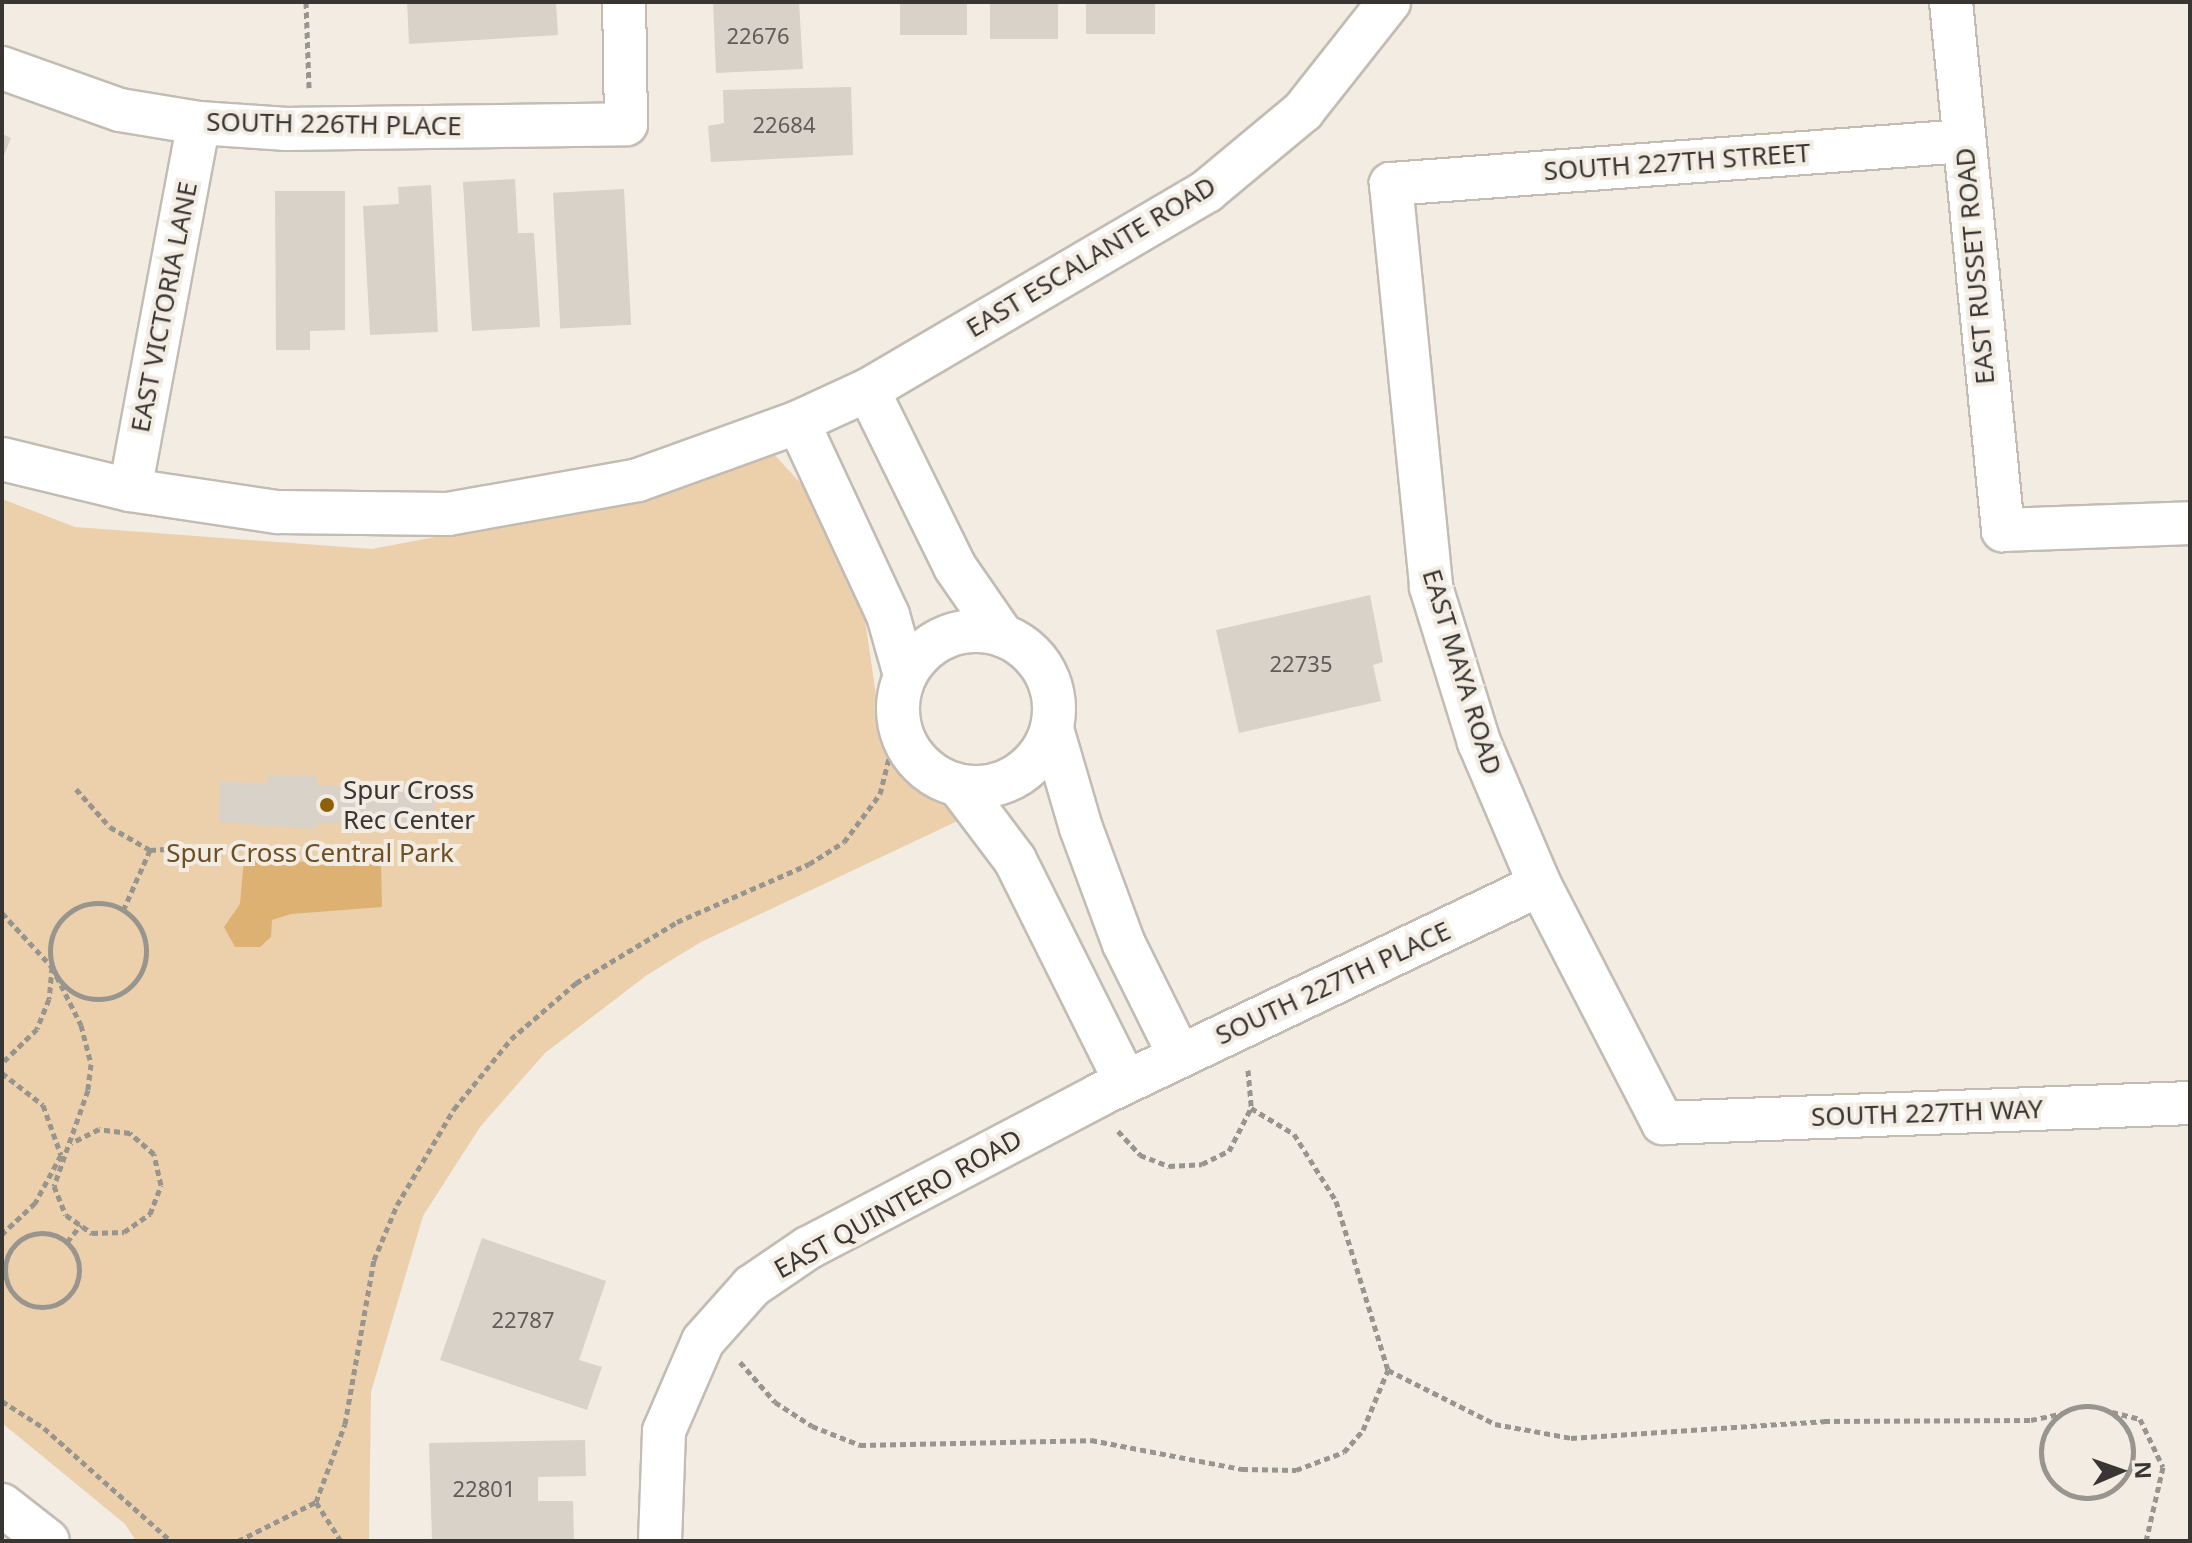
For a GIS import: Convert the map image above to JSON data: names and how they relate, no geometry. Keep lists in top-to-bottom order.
{
  "streets": {
    "street": [
      "SOUTH 226TH PLACE",
      "SOUTH 227TH STREET",
      "EAST ESCALANTE ROAD",
      "EAST RUSSET ROAD",
      "EAST VICTORIA LANE",
      "EAST MAYA ROAD",
      "SOUTH 227TH PLACE",
      "SOUTH 227TH WAY",
      "EAST QUINTERO ROAD"
    ]
  },
  "crossings": [
    ["SOUTH 226TH PLACE", "EAST VICTORIA LANE"],
    ["SOUTH 227TH STREET", "EAST RUSSET ROAD"],
    ["SOUTH 227TH STREET", "EAST MAYA ROAD"],
    ["EAST ESCALANTE ROAD", "EAST VICTORIA LANE"],
    ["EAST MAYA ROAD", "SOUTH 227TH PLACE"],
    ["EAST MAYA ROAD", "SOUTH 227TH WAY"],
    ["SOUTH 227TH PLACE", "EAST QUINTERO ROAD"]
  ],
  "parks": ["Spur Cross Central Park"],
  "places": ["Spur Cross Rec Center"],
  "house_numbers": [
    "22676",
    "22684",
    "22735",
    "22787",
    "22801"
  ],
  "north": "right"
}
